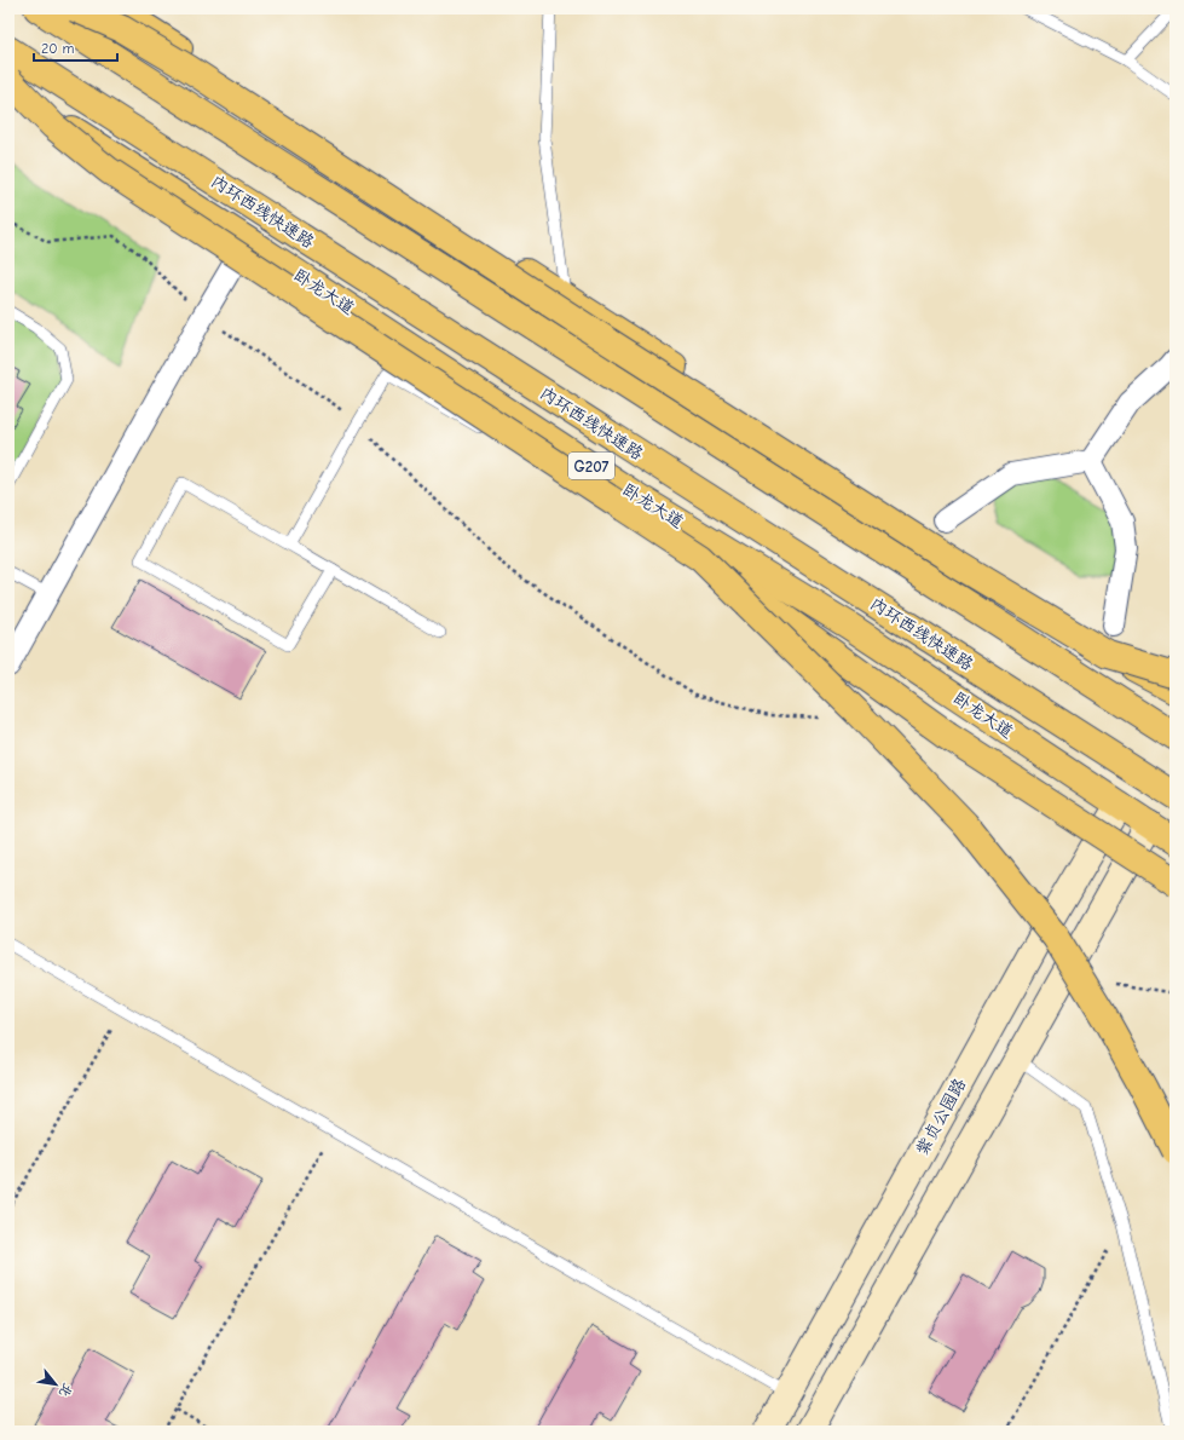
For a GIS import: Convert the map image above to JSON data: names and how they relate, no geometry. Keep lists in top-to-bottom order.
{
  "streets": {
    "highway": ["内环西线快速路", "卧龙大道", "G207"],
    "street": ["紫贞公园路"]
  },
  "crossings": [
    ["卧龙大道", "紫贞公园路"]
  ],
  "scale_bar": "20 m",
  "north": "bottom right"
}
